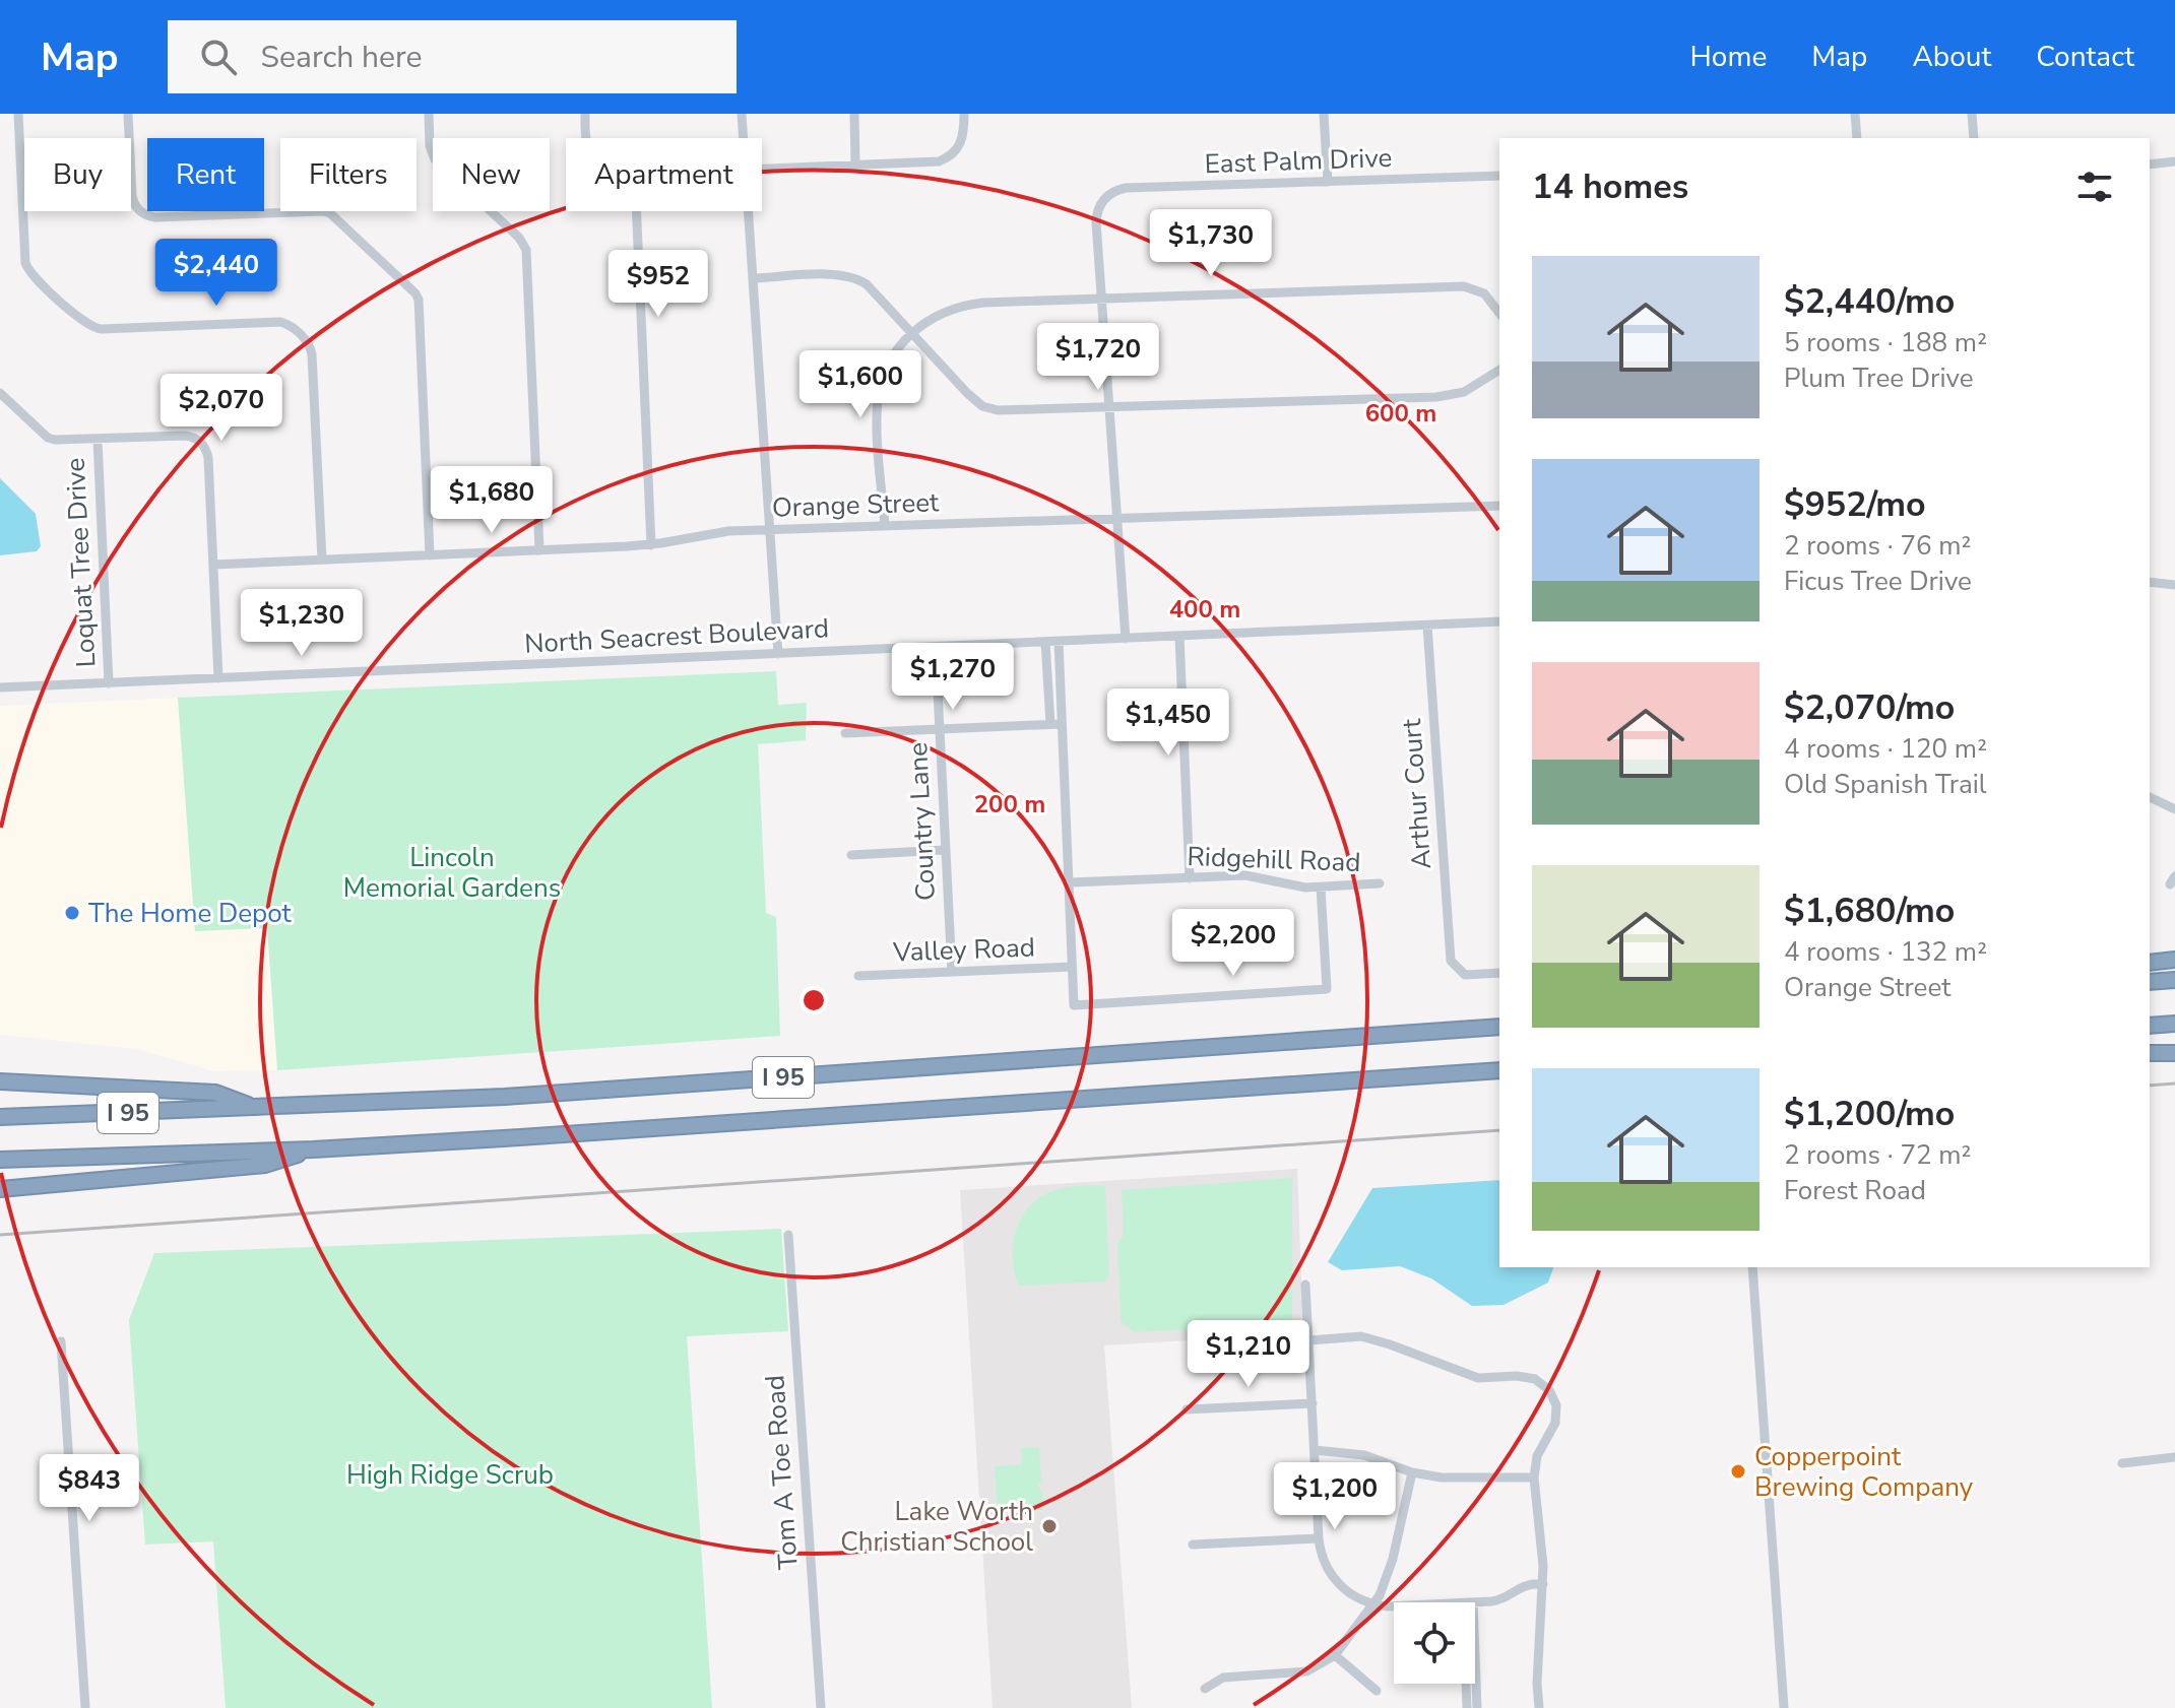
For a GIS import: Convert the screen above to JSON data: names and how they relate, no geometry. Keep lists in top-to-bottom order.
{
  "streets": {
    "highway": ["I 95"],
    "street": [
      "East Palm Drive",
      "Orange Street",
      "Loquat Tree Drive",
      "North Seacrest Boulevard",
      "Arthur Court",
      "Country Lane",
      "Ridgehill Road",
      "Valley Road",
      "Tom A Toe Road"
    ]
  },
  "crossings": [
    ["Loquat Tree Drive", "North Seacrest Boulevard"],
    ["North Seacrest Boulevard", "Arthur Court"],
    ["Country Lane", "Valley Road"]
  ],
  "parks": ["Lincoln Memorial Gardens", "High Ridge Scrub"],
  "places": ["The Home Depot", "Copperpoint Brewing Company", "Lake Worth Christian School"],
  "page": {
    "header": "Map",
    "search": "Search here",
    "nav": [
      "Home",
      "Map",
      "About",
      "Contact"
    ],
    "chip": [
      "Buy",
      "Rent",
      "Filters",
      "New",
      "Apartment"
    ],
    "heading": "14 homes",
    "price": [
      "$1,730",
      "$2,440",
      "$952",
      "$1,720",
      "$1,600",
      "$2,070",
      "$1,680",
      "$1,230",
      "$1,270",
      "$1,450",
      "$2,200",
      "$1,210",
      "$843",
      "$1,200"
    ],
    "list": [
      {
        "name": "$2,440/mo",
        "note": "5 rooms · 188 m² · Plum Tree Drive"
      },
      {
        "name": "$952/mo",
        "note": "2 rooms · 76 m² · Ficus Tree Drive"
      },
      {
        "name": "$2,070/mo",
        "note": "4 rooms · 120 m² · Old Spanish Trail"
      },
      {
        "name": "$1,680/mo",
        "note": "4 rooms · 132 m² · Orange Street"
      },
      {
        "name": "$1,200/mo",
        "note": "2 rooms · 72 m² · Forest Road"
      }
    ]
  },
  "rings": ["600 m", "400 m", "200 m"]
}
